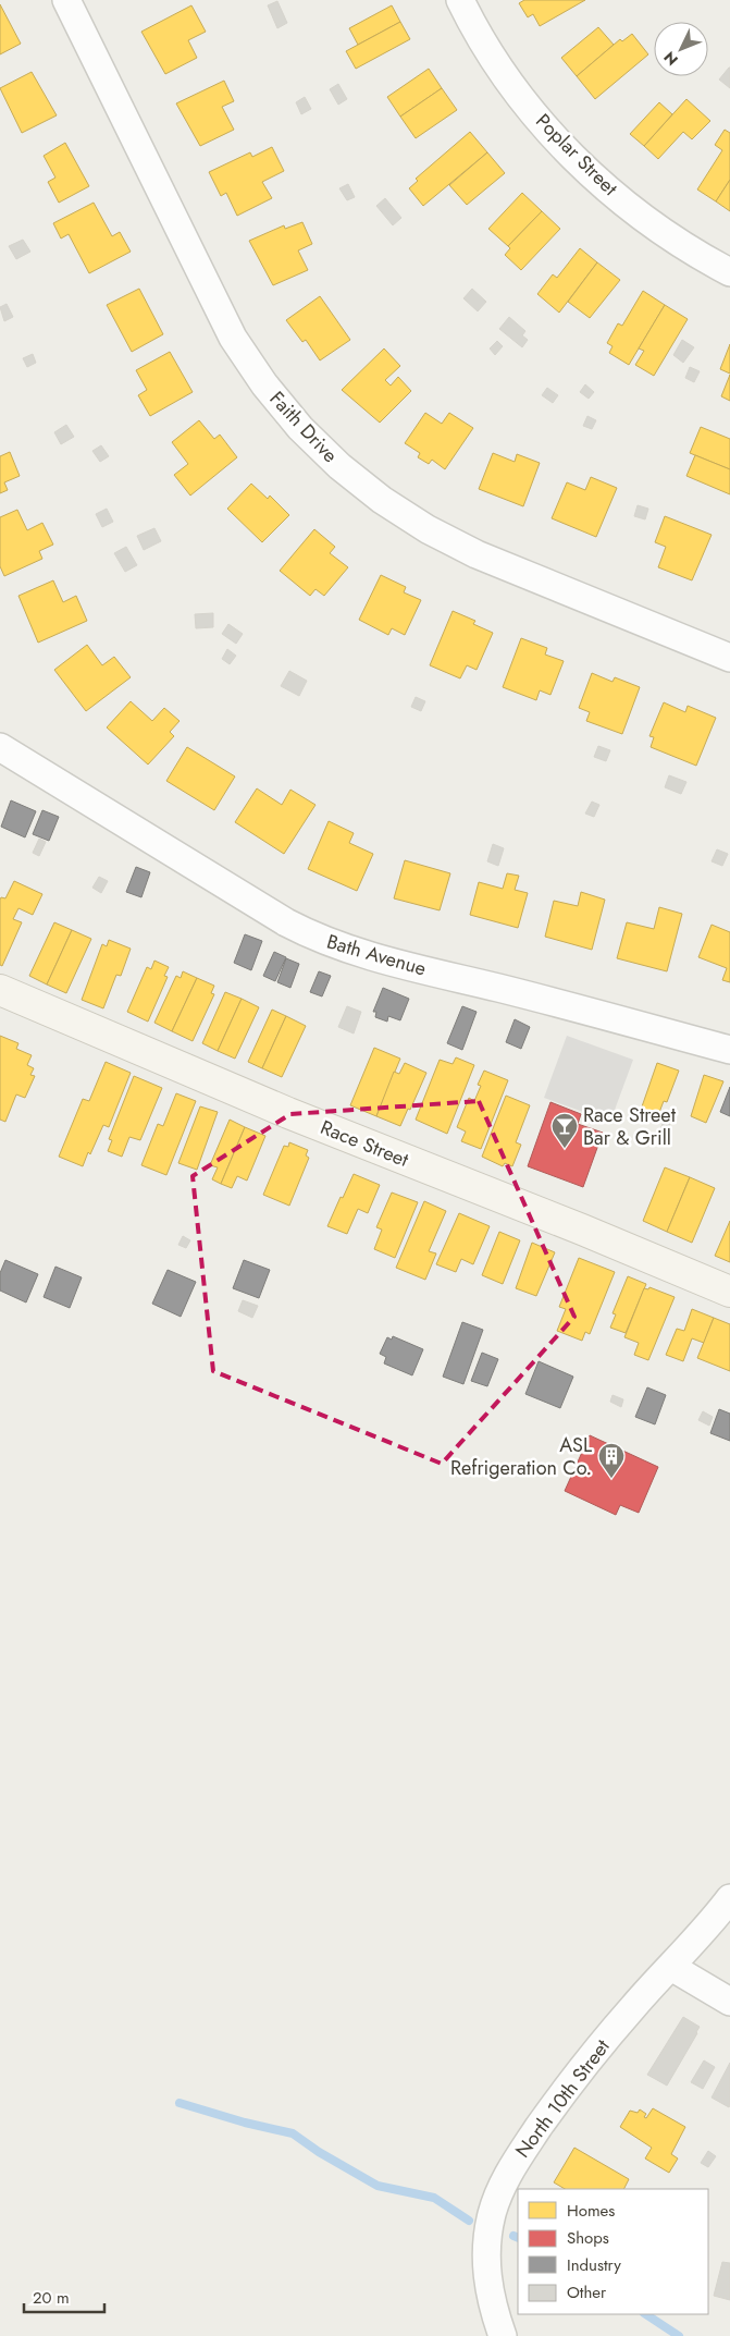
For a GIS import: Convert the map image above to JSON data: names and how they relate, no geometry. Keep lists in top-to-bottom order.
{
  "streets": {
    "main road": ["Race Street"],
    "street": [
      "Poplar Street",
      "Faith Drive",
      "Bath Avenue",
      "North 10th Street"
    ]
  },
  "places": {
    "bar": ["Race Street Bar & Grill"],
    "building": ["ASL Refrigeration Co."]
  },
  "legend": [
    "Homes",
    "Shops",
    "Industry",
    "Other"
  ],
  "scale_bar": "20 m",
  "north": "bottom left"
}
